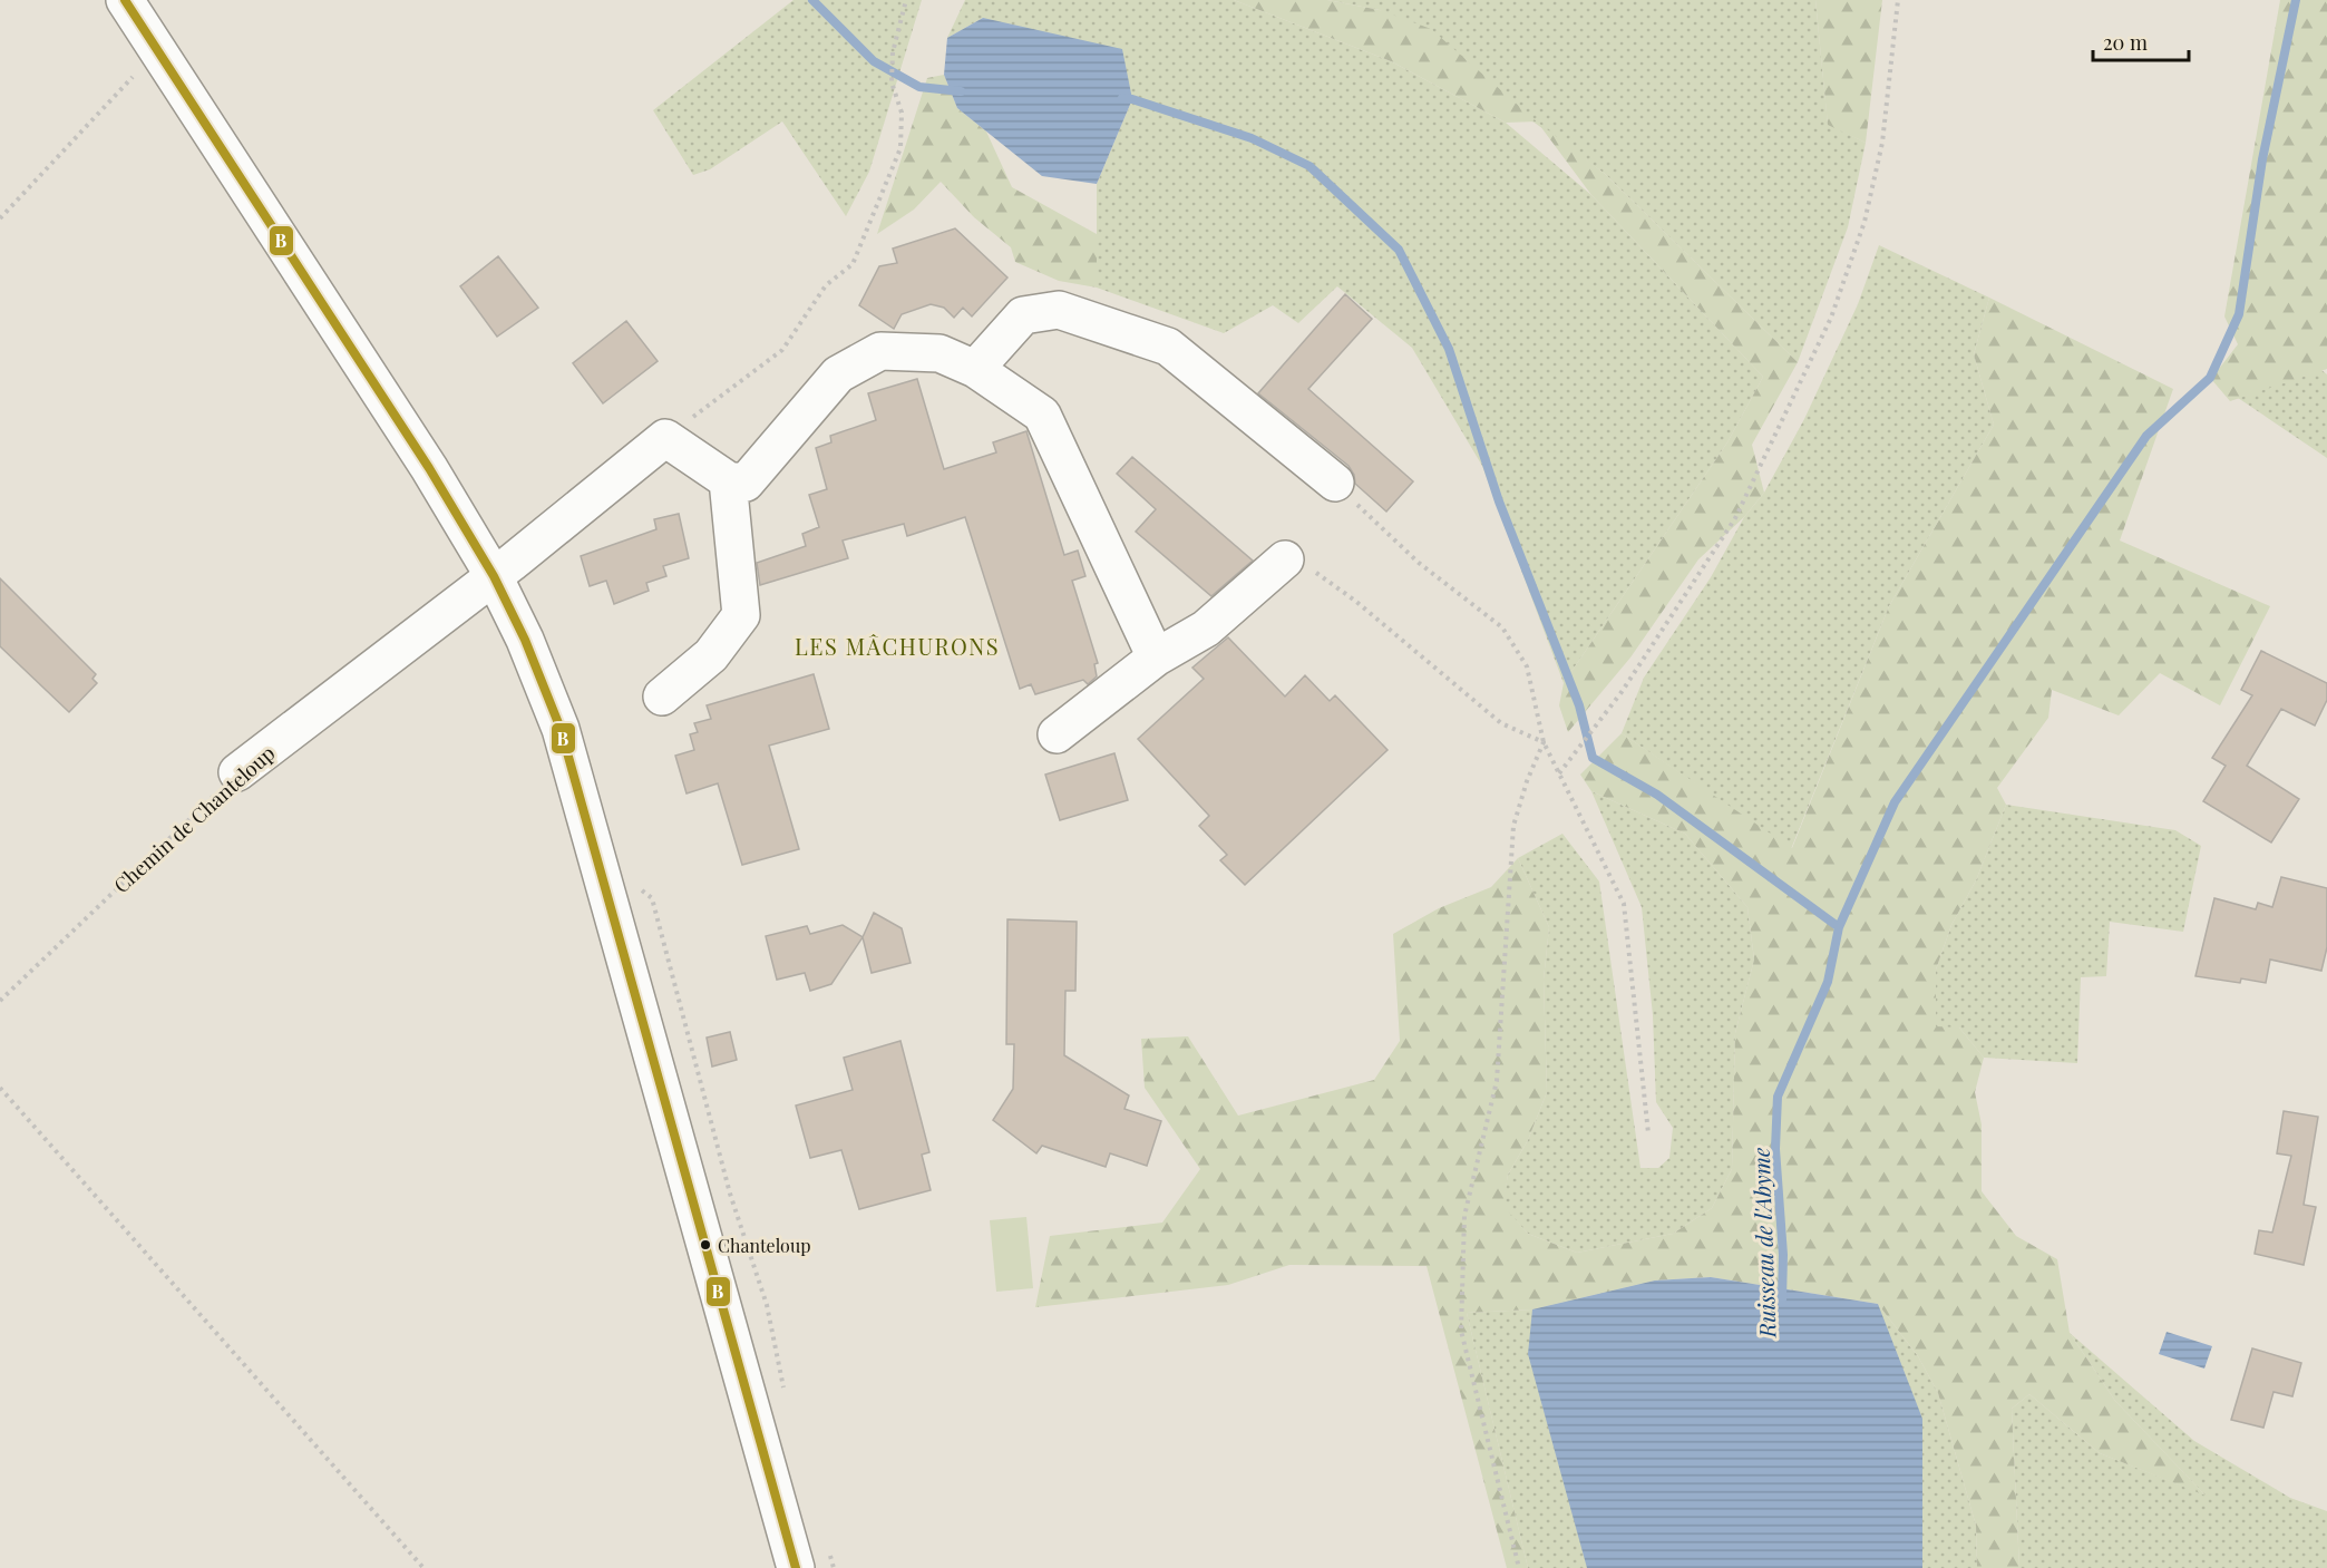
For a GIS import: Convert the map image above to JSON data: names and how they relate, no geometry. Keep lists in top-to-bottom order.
{
  "streets": {
    "street": ["Chemin de Chanteloup"]
  },
  "districts": ["LES MÂCHURONS"],
  "water": ["Ruisseau de l'Abyme"],
  "places": ["Chanteloup"],
  "lines": ["transit line B"],
  "scale_bar": "20 m"
}
